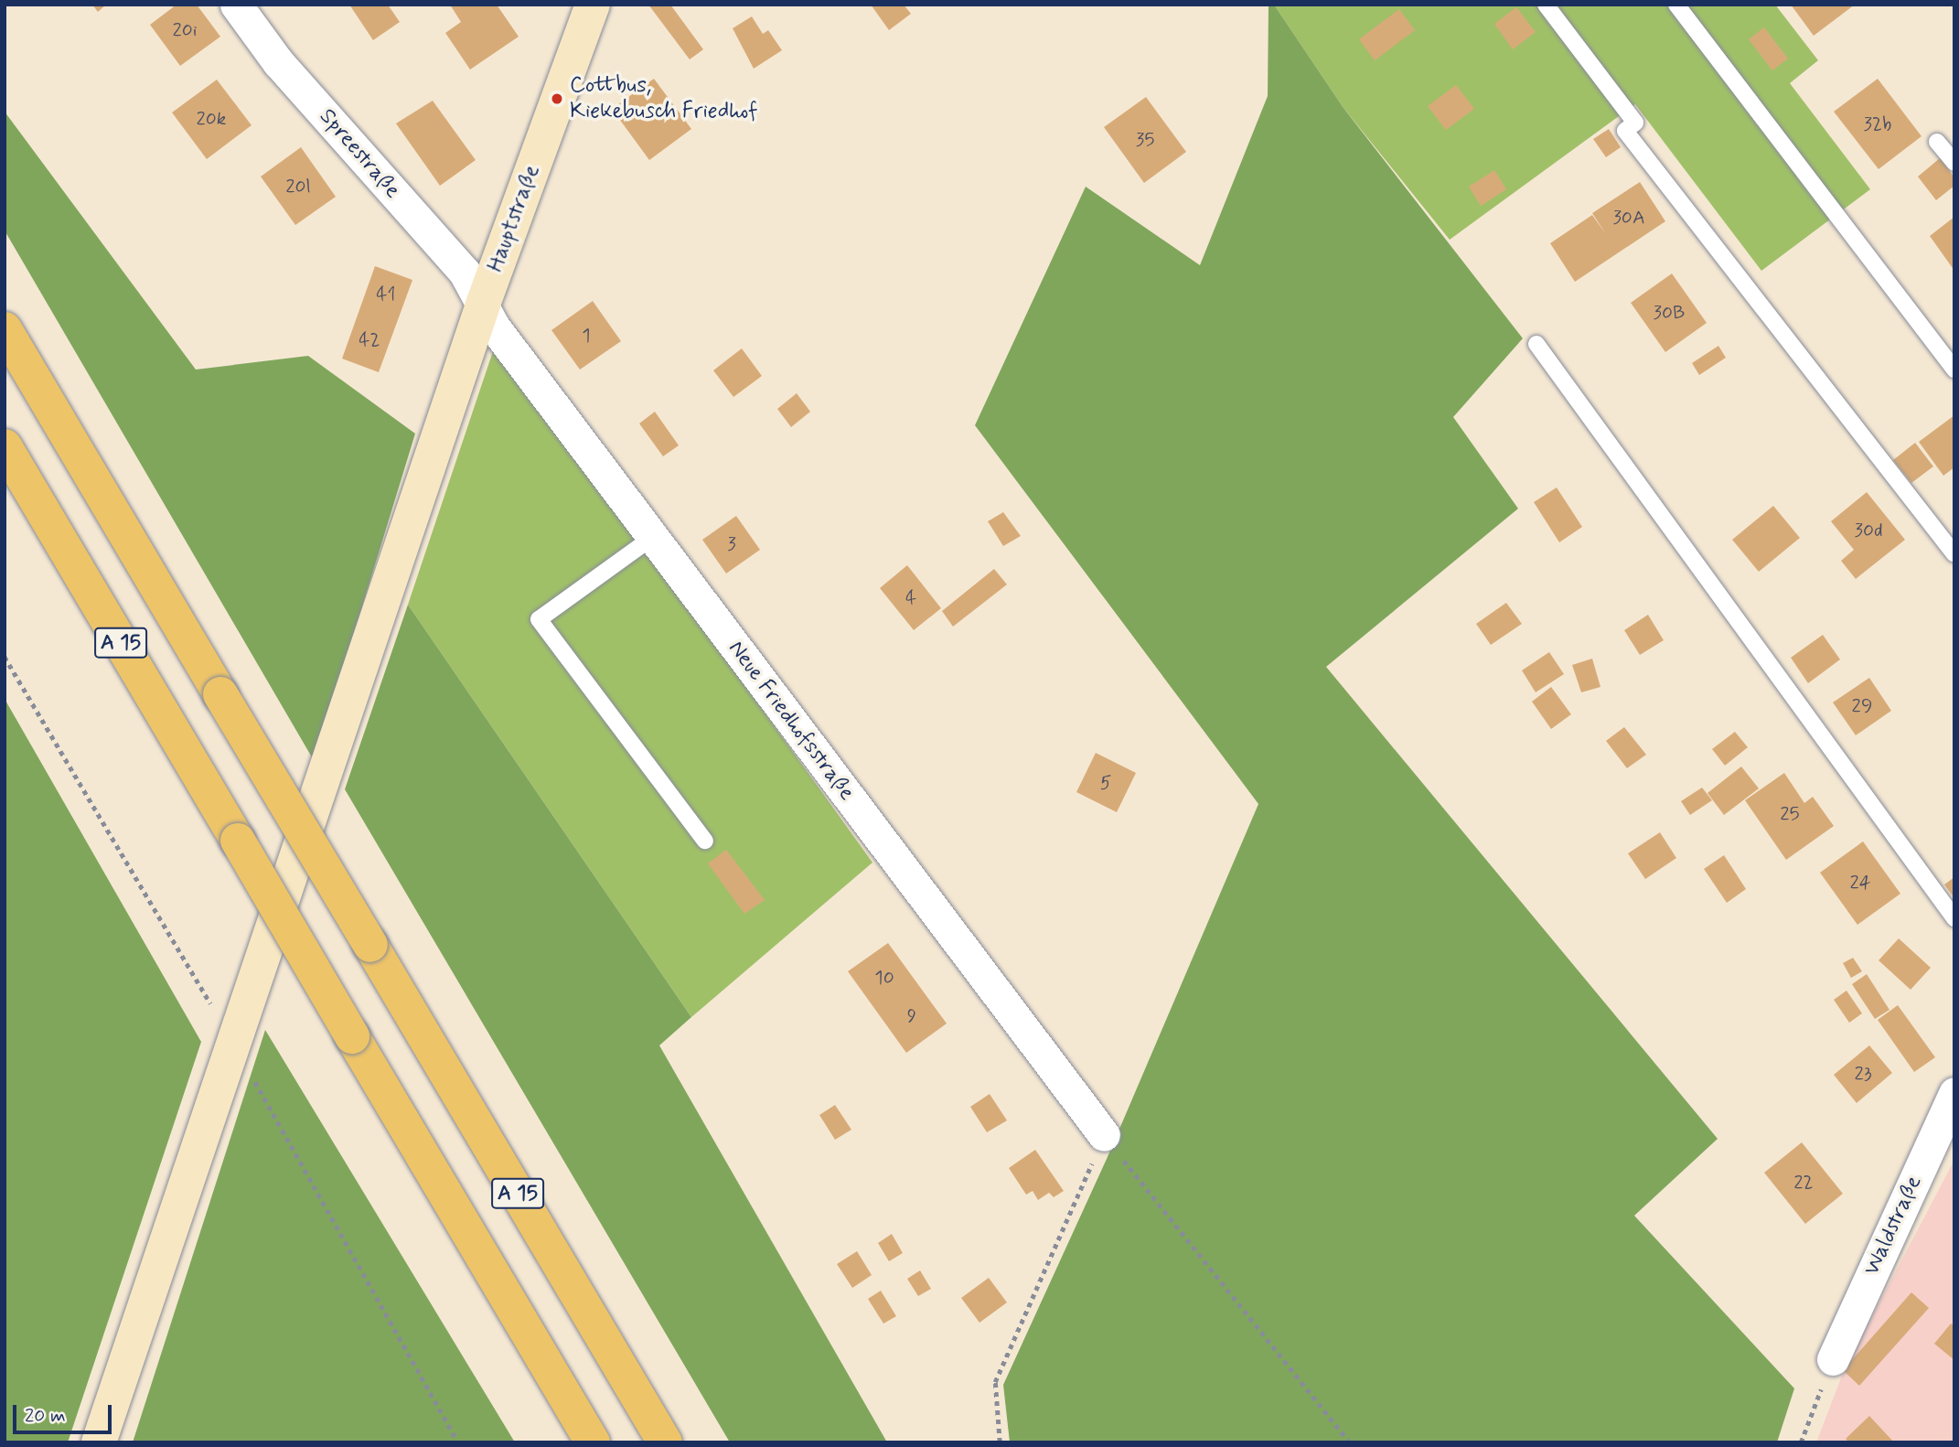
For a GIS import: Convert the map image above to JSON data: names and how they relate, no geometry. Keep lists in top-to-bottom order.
{
  "streets": {
    "highway": ["A 15"],
    "street": [
      "Spreestraße",
      "Hauptstraße",
      "Neue Friedhofsstraße",
      "Waldstraße"
    ]
  },
  "crossings": [
    ["Spreestraße", "Hauptstraße"],
    ["Spreestraße", "Neue Friedhofsstraße"],
    ["Hauptstraße", "Neue Friedhofsstraße"]
  ],
  "places": ["Cottbus, Kiekebusch Friedhof"],
  "house_numbers": [
    "20i",
    "20k",
    "32b",
    "35",
    "20l",
    "30A",
    "41",
    "30B",
    "1",
    "42",
    "30d",
    "3",
    "4",
    "29",
    "5",
    "25",
    "24",
    "10",
    "9",
    "23",
    "22"
  ],
  "scale_bar": "20 m"
}
